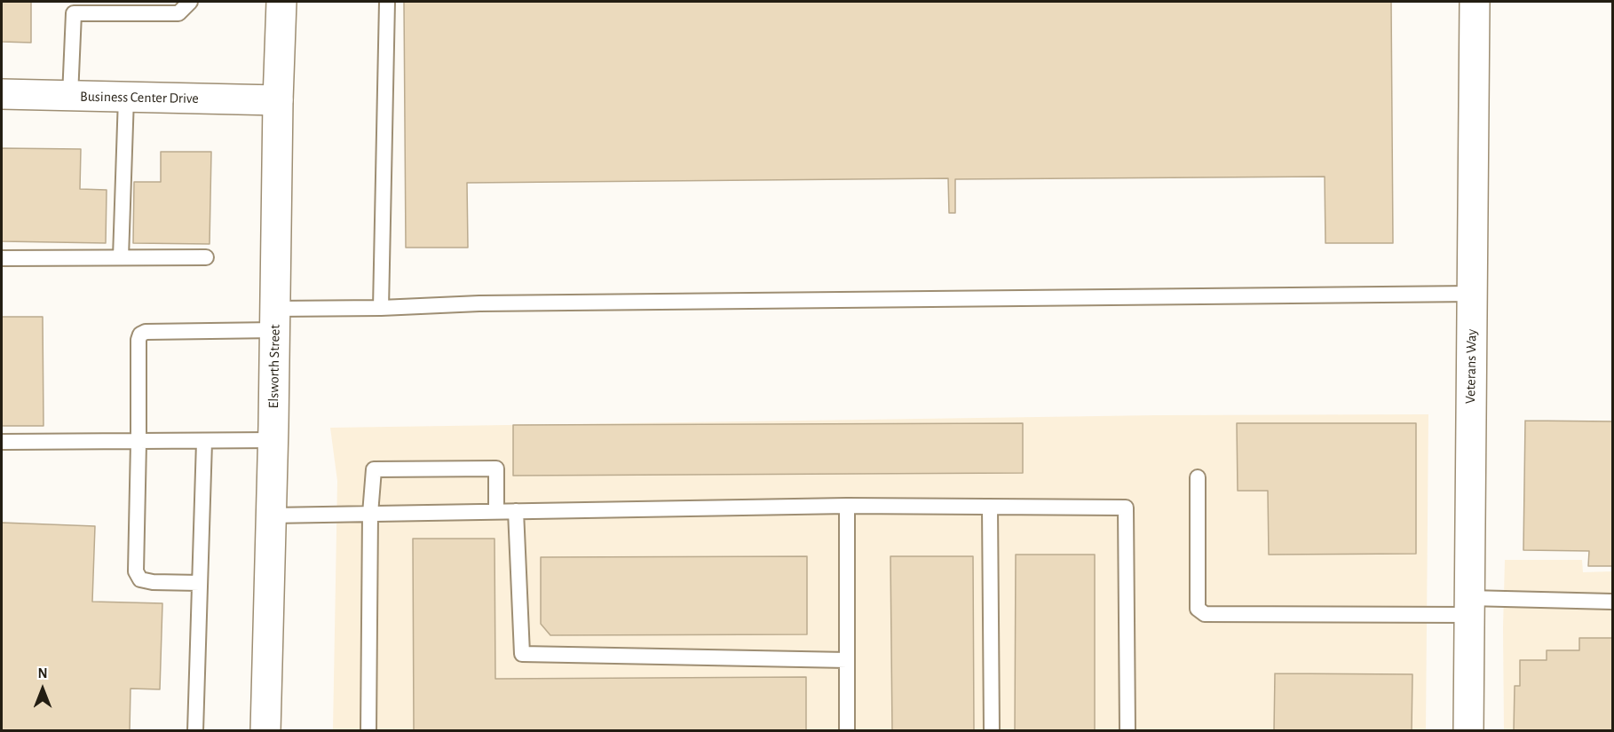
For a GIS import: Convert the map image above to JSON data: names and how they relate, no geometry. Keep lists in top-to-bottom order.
{
  "streets": {
    "street": ["Business Center Drive", "Elsworth Street", "Veterans Way"]
  },
  "crossings": [
    ["Business Center Drive", "Elsworth Street"]
  ],
  "north": "top"
}
